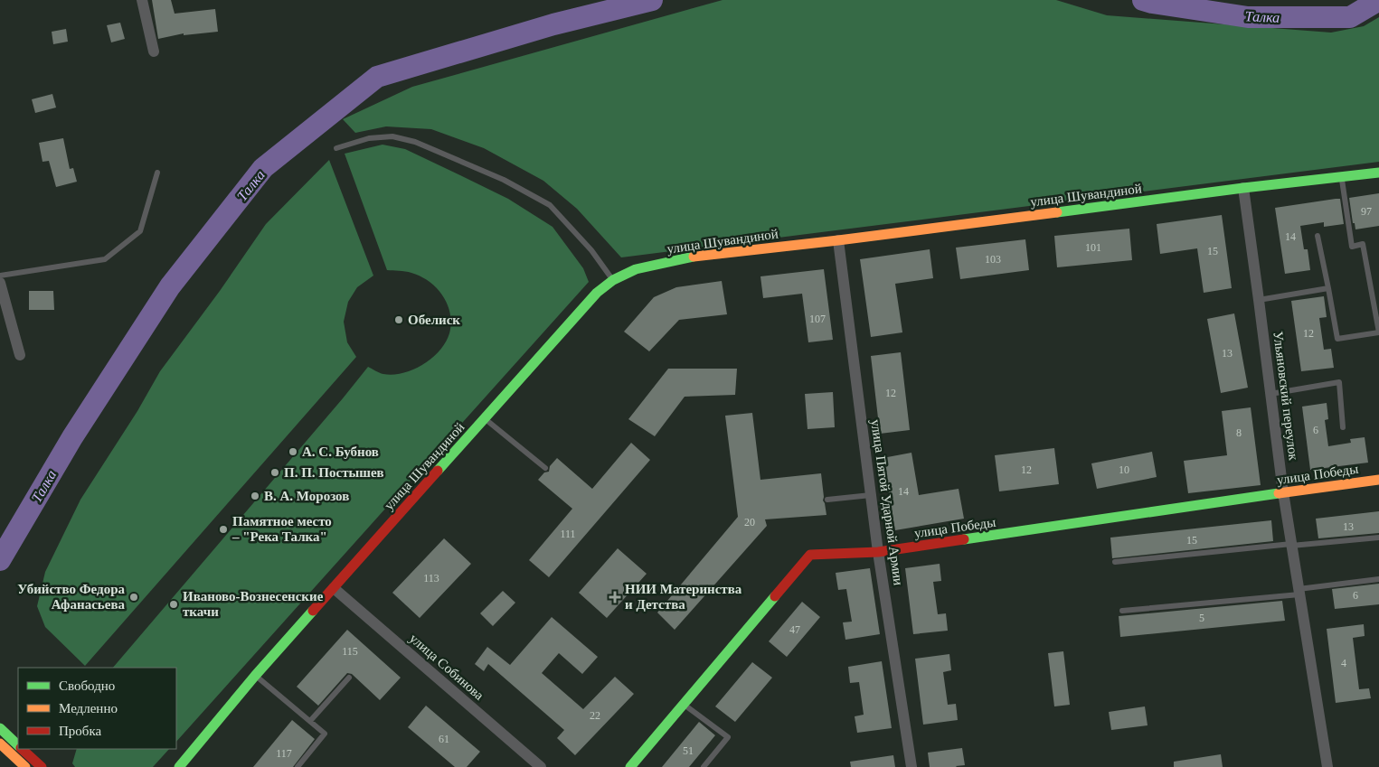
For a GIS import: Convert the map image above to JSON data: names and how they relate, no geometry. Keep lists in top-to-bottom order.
{
  "streets": {
    "street": [
      "улица Шувандиной",
      "Ульяновский переулок",
      "улица Победы",
      "улица Пятой Ударной Армии",
      "улица Собинова"
    ]
  },
  "crossings": [
    ["улица Шувандиной", "Ульяновский переулок"],
    ["улица Шувандиной", "улица Пятой Ударной Армии"],
    ["улица Шувандиной", "улица Собинова"],
    ["Ульяновский переулок", "улица Победы"],
    ["улица Победы", "улица Пятой Ударной Армии"]
  ],
  "water": ["Талка"],
  "places": {
    "other": [
      "Обелиск",
      "А. С. Бубнов",
      "П. П. Постышев",
      "В. А. Морозов",
      "Памятное место – \"Река Талка\"",
      "Убийство Федора Афанасьева",
      "Иваново-Вознесенские ткачи"
    ],
    "health": ["НИИ Материнства и Детства"]
  },
  "house_numbers": [
    "97",
    "14",
    "101",
    "15",
    "103",
    "107",
    "12",
    "13",
    "12",
    "6",
    "8",
    "12",
    "10",
    "14",
    "20",
    "13",
    "111",
    "15",
    "113",
    "6",
    "5",
    "47",
    "115",
    "4",
    "22",
    "61",
    "51",
    "117"
  ],
  "legend": ["Свободно", "Медленно", "Пробка"]
}
